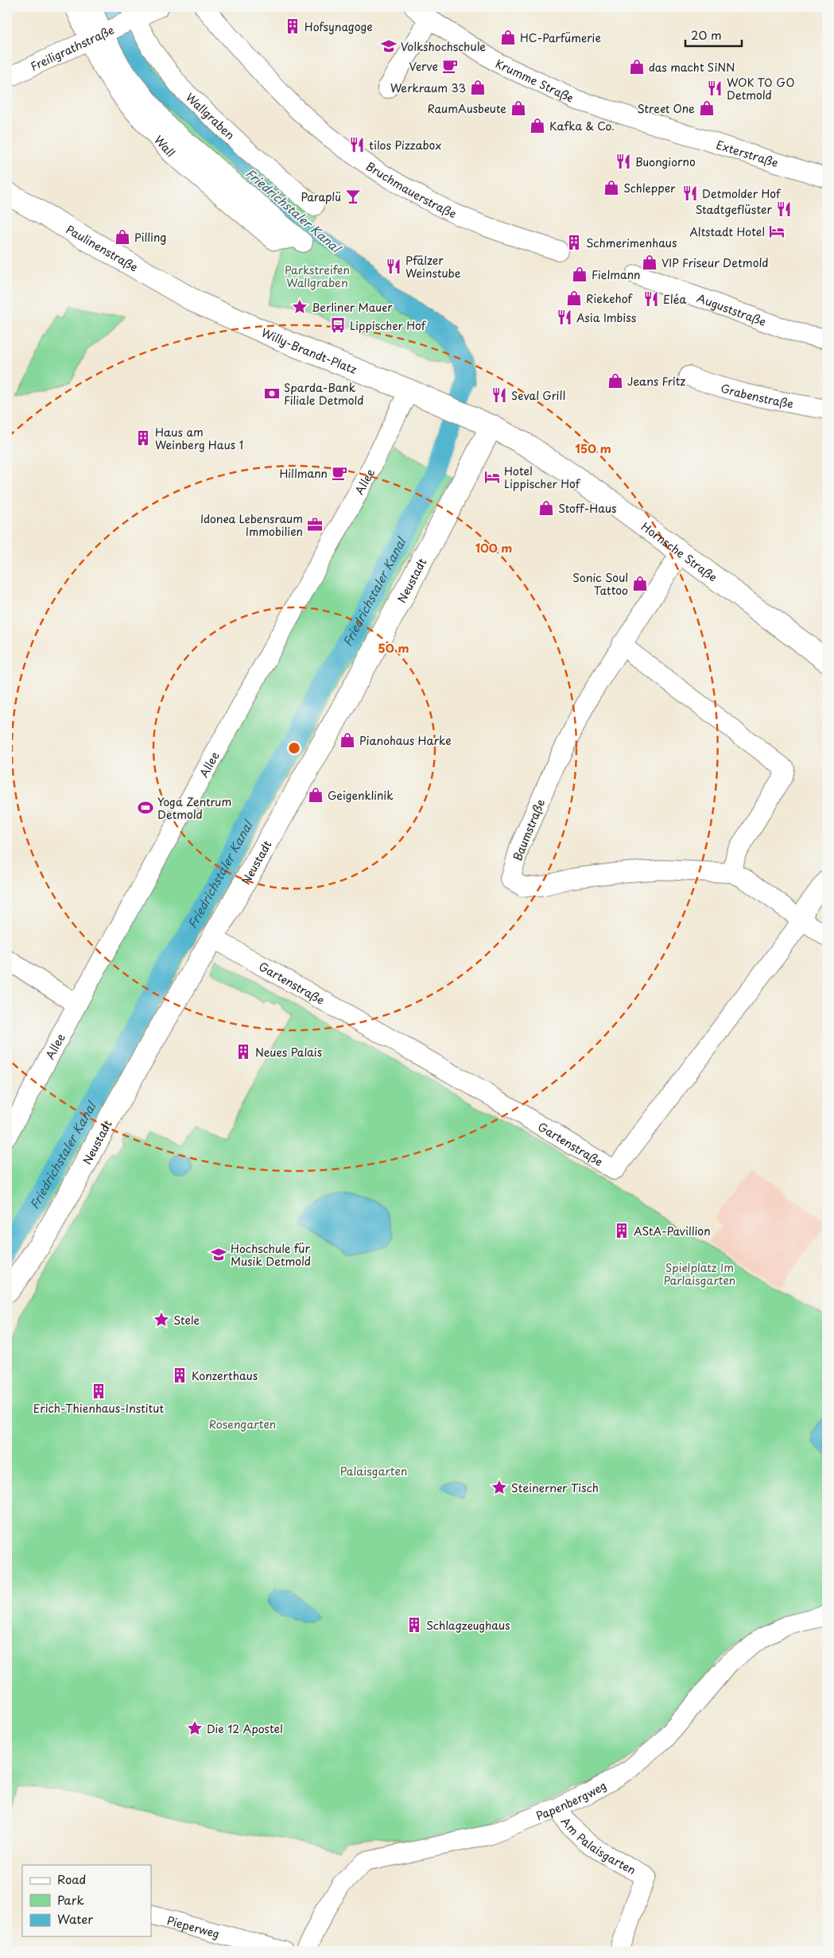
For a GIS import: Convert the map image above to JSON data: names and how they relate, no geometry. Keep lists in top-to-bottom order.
{
  "streets": {
    "main road": [
      "Paulinenstraße",
      "Willy-Brandt-Platz",
      "Hornsche Straße",
      "Neustadt"
    ],
    "street": [
      "Freiligrathstraße",
      "Krumme Straße",
      "Wallgraben",
      "Wall",
      "Exterstraße",
      "Bruchmauerstraße",
      "Auguststraße",
      "Grabenstraße",
      "Allee",
      "Baumstraße",
      "Gartenstraße",
      "Papenbergweg",
      "Am Palaisgarten",
      "Pieperweg"
    ]
  },
  "crossings": [
    ["Freiligrathstraße", "Wallgraben"],
    ["Freiligrathstraße", "Wall"],
    ["Krumme Straße", "Exterstraße"],
    ["Paulinenstraße", "Willy-Brandt-Platz"],
    ["Willy-Brandt-Platz", "Allee"],
    ["Willy-Brandt-Platz", "Hornsche Straße"],
    ["Willy-Brandt-Platz", "Neustadt"],
    ["Hornsche Straße", "Baumstraße"],
    ["Neustadt", "Gartenstraße"],
    ["Baumstraße", "Gartenstraße"],
    ["Papenbergweg", "Am Palaisgarten"]
  ],
  "water": ["Friedrichstaler Kanal"],
  "parks": [
    "Parkstreifen Wallgraben",
    "Spielplatz Im Parlaisgarten",
    "Rosengarten",
    "Palaisgarten"
  ],
  "places": {
    "building": [
      "Hofsynagoge",
      "Schmerimenhaus",
      "Haus am Weinberg Haus 1",
      "Neues Palais",
      "AStA-Pavillion",
      "Konzerthaus",
      "Erich-Thienhaus-Institut",
      "Schlagzeughaus"
    ],
    "shop": [
      "HC-Parfümerie",
      "das macht SiNN",
      "Werkraum 33",
      "RaumAusbeute",
      "Street One",
      "Kafka & Co.",
      "Schlepper",
      "Pilling",
      "VIP Friseur Detmold",
      "Fielmann",
      "Riekehof",
      "Jeans Fritz",
      "Stoff-Haus",
      "Sonic Soul Tattoo",
      "Pianohaus Harke",
      "Geigenklinik"
    ],
    "school or university": ["Volkshochschule", "Hochschule für Musik Detmold"],
    "cafe": ["Verve", "Hillmann"],
    "restaurant": [
      "WOK TO GO Detmold",
      "tilos Pizzabox",
      "Buongiorno",
      "Detmolder Hof",
      "Stadtgeflüster",
      "Pfälzer Weinstube",
      "Eléa",
      "Asia Imbiss",
      "Seval Grill"
    ],
    "bar": ["Paraplü"],
    "hotel": ["Altstadt Hotel", "Hotel Lippischer Hof"],
    "place": [
      "Berliner Mauer",
      "Stele",
      "Steinerner Tisch",
      "Die 12 Apostel"
    ],
    "bus stop": ["Lippischer Hof"],
    "bank": ["Sparda-Bank Filiale Detmold"],
    "office": ["Idonea Lebensraum Immobilien"],
    "sports": ["Yoga Zentrum Detmold"]
  },
  "legend": ["Road", "Park", "Water"],
  "scale_bar": "20 m",
  "rings": ["150 m", "100 m", "50 m"]
}
